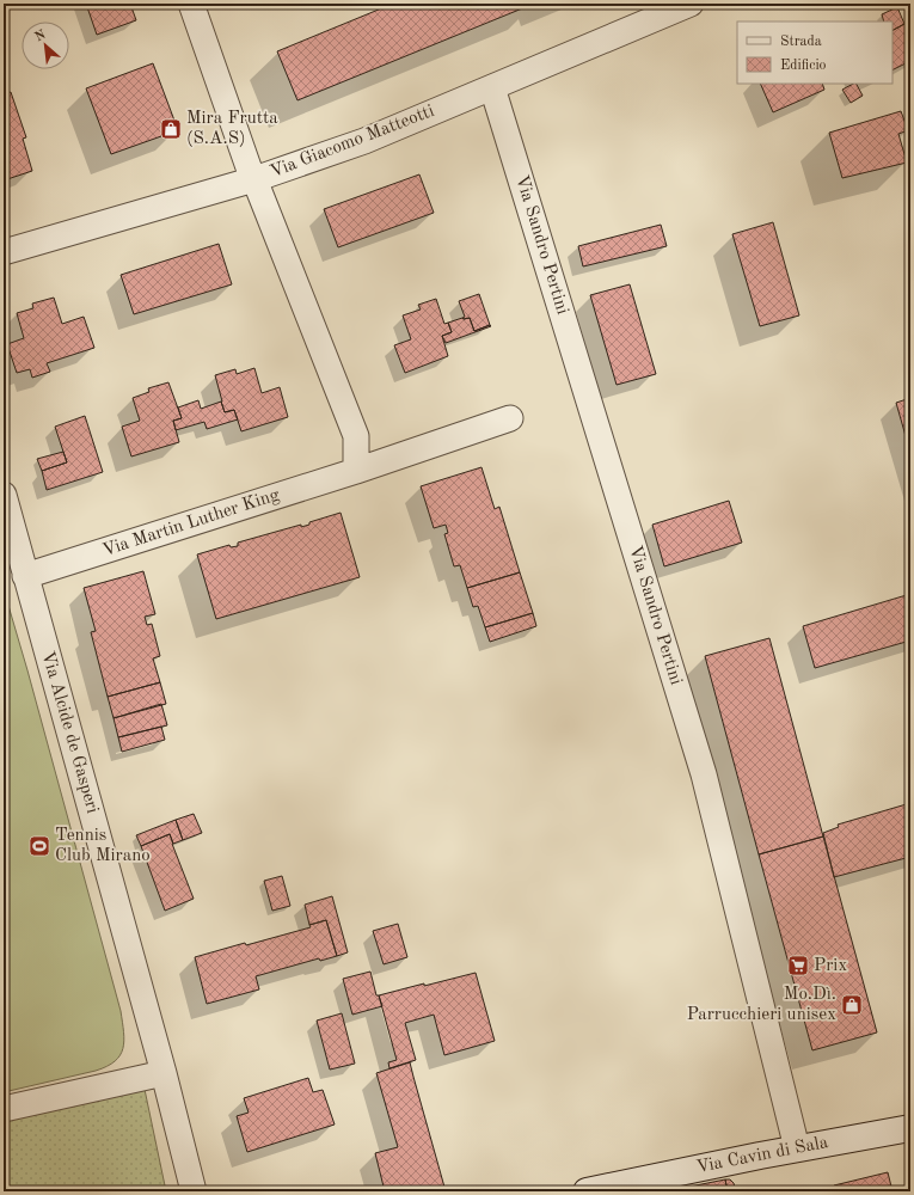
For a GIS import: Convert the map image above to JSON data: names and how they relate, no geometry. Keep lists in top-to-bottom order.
{
  "streets": {
    "main road": ["Via Cavin di Sala"],
    "street": [
      "Via Giacomo Matteotti",
      "Via Sandro Pertini",
      "Via Martin Luther King",
      "Via Alcide de Gasperi"
    ]
  },
  "crossings": [
    ["Via Giacomo Matteotti", "Via Sandro Pertini"],
    ["Via Sandro Pertini", "Via Cavin di Sala"],
    ["Via Martin Luther King", "Via Alcide de Gasperi"]
  ],
  "places": {
    "shop": ["Mira Frutta (S.A.S)", "Mo.Dì. Parrucchieri unisex"],
    "sports": ["Tennis Club Mirano"],
    "supermarket": ["Prix"]
  },
  "legend": ["Strada", "Edificio"],
  "north": "top left"
}
